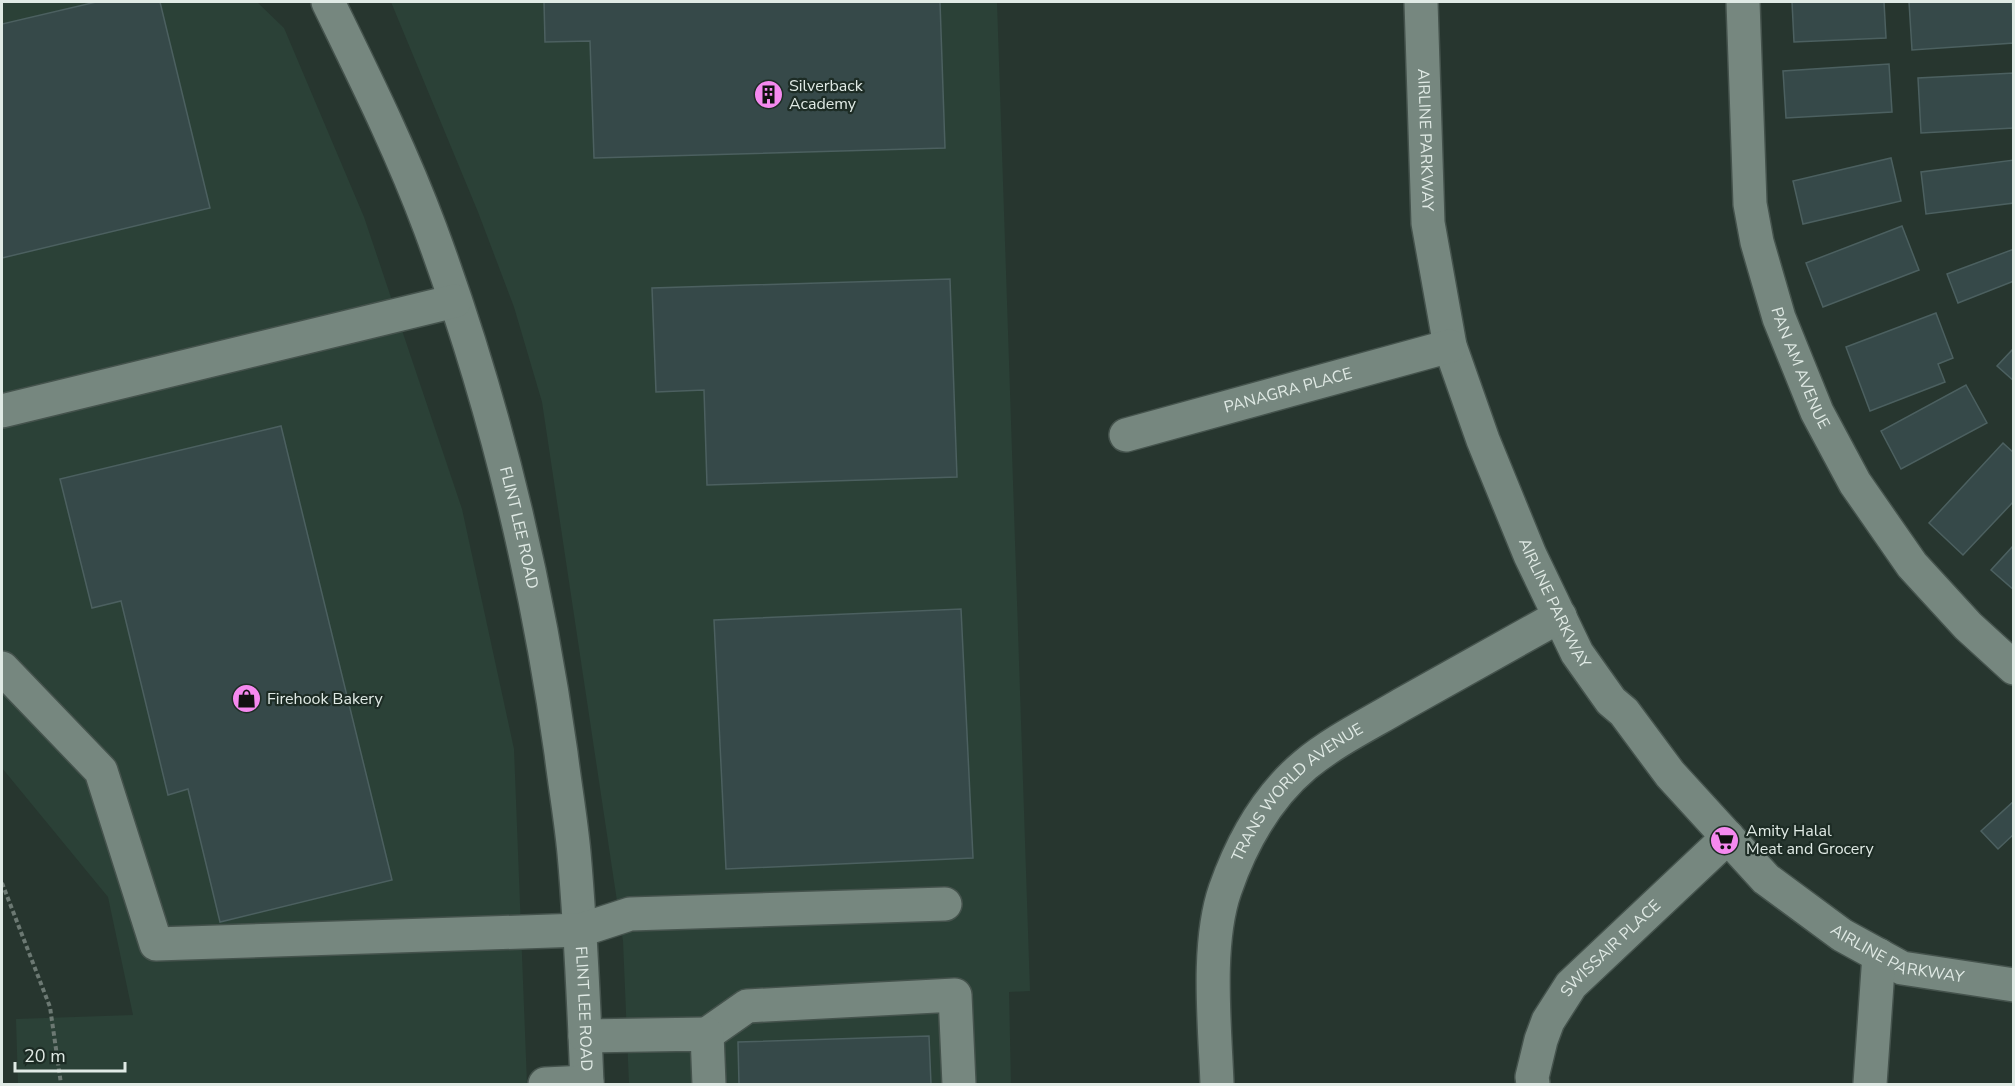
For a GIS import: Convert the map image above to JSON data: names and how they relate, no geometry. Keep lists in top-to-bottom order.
{
  "streets": {
    "street": [
      "AIRLINE PARKWAY",
      "PAN AM AVENUE",
      "PANAGRA PLACE",
      "FLINT LEE ROAD",
      "TRANS WORLD AVENUE",
      "SWISSAIR PLACE"
    ]
  },
  "crossings": [
    ["AIRLINE PARKWAY", "PANAGRA PLACE"],
    ["AIRLINE PARKWAY", "TRANS WORLD AVENUE"],
    ["AIRLINE PARKWAY", "SWISSAIR PLACE"]
  ],
  "places": {
    "building": ["Silverback Academy"],
    "shop": ["Firehook Bakery"],
    "supermarket": ["Amity Halal Meat and Grocery"]
  },
  "scale_bar": "20 m"
}
